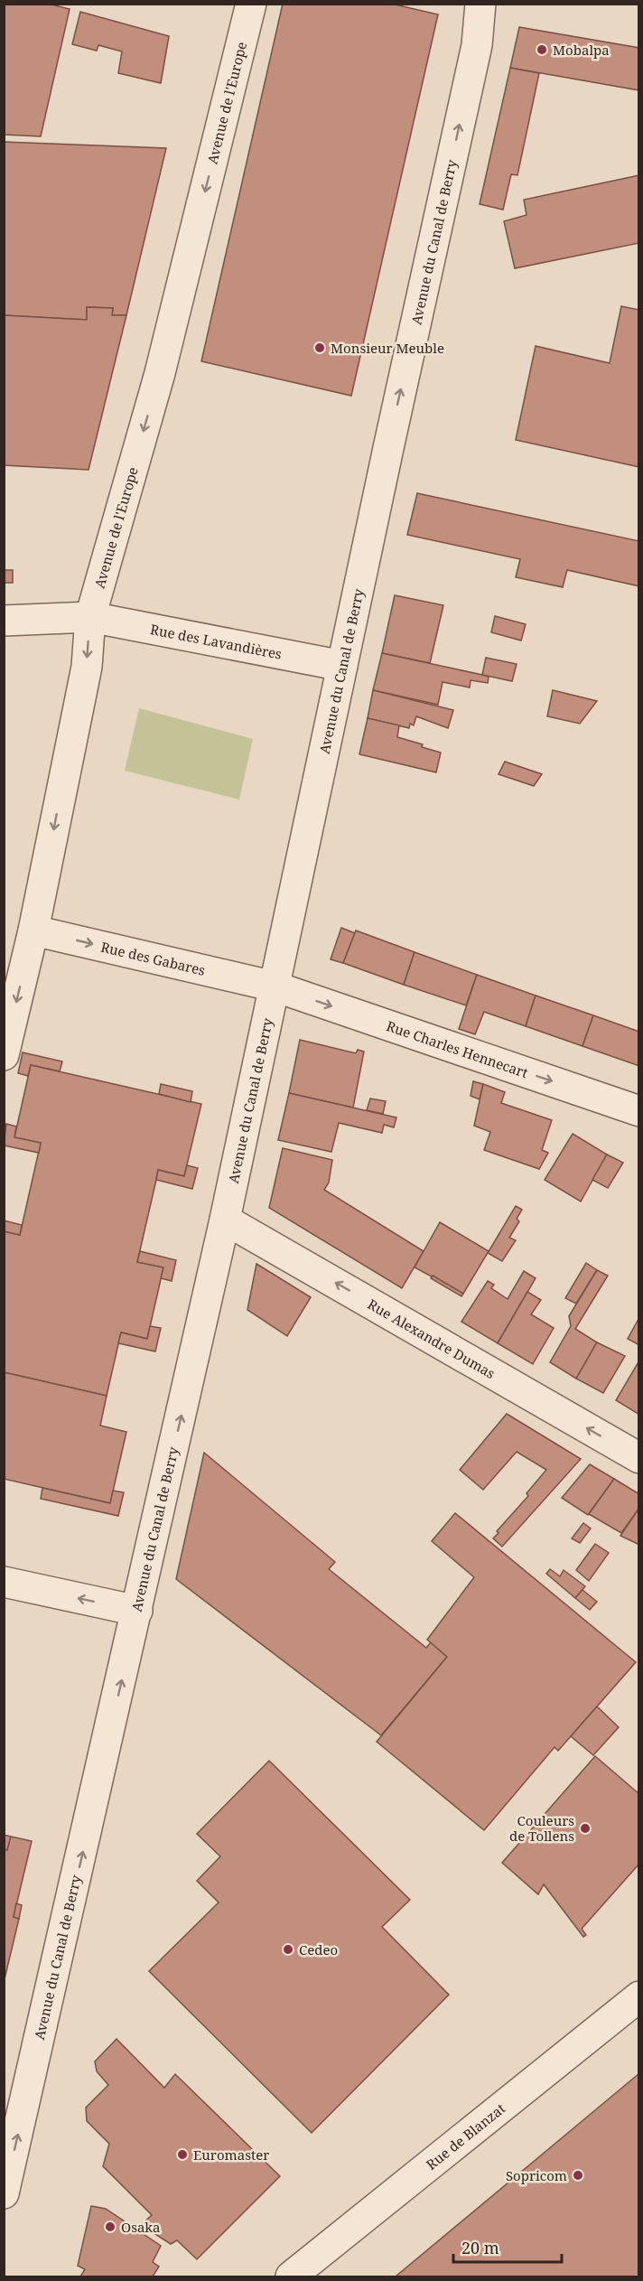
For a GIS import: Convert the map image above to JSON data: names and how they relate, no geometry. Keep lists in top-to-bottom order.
{
  "streets": {
    "street": [
      "Avenue de l'Europe",
      "Avenue du Canal de Berry",
      "Rue des Lavandières",
      "Rue des Gabares",
      "Rue Charles Hennecart",
      "Rue Alexandre Dumas",
      "Rue de Blanzat"
    ]
  },
  "crossings": [
    ["Avenue de l'Europe", "Rue des Lavandières"],
    ["Avenue de l'Europe", "Rue des Gabares"],
    ["Avenue du Canal de Berry", "Rue des Lavandières"],
    ["Avenue du Canal de Berry", "Rue des Gabares"],
    ["Avenue du Canal de Berry", "Rue Charles Hennecart"],
    ["Avenue du Canal de Berry", "Rue Alexandre Dumas"],
    ["Rue des Gabares", "Rue Charles Hennecart"]
  ],
  "one_way": [
    "Avenue de l'Europe",
    "Avenue du Canal de Berry",
    "Rue des Gabares",
    "Rue Charles Hennecart",
    "Rue Alexandre Dumas"
  ],
  "places": [
    "Mobalpa",
    "Monsieur Meuble",
    "Couleurs de Tollens",
    "Cedeo",
    "Euromaster",
    "Sopricom",
    "Osaka"
  ],
  "scale_bar": "20 m"
}
